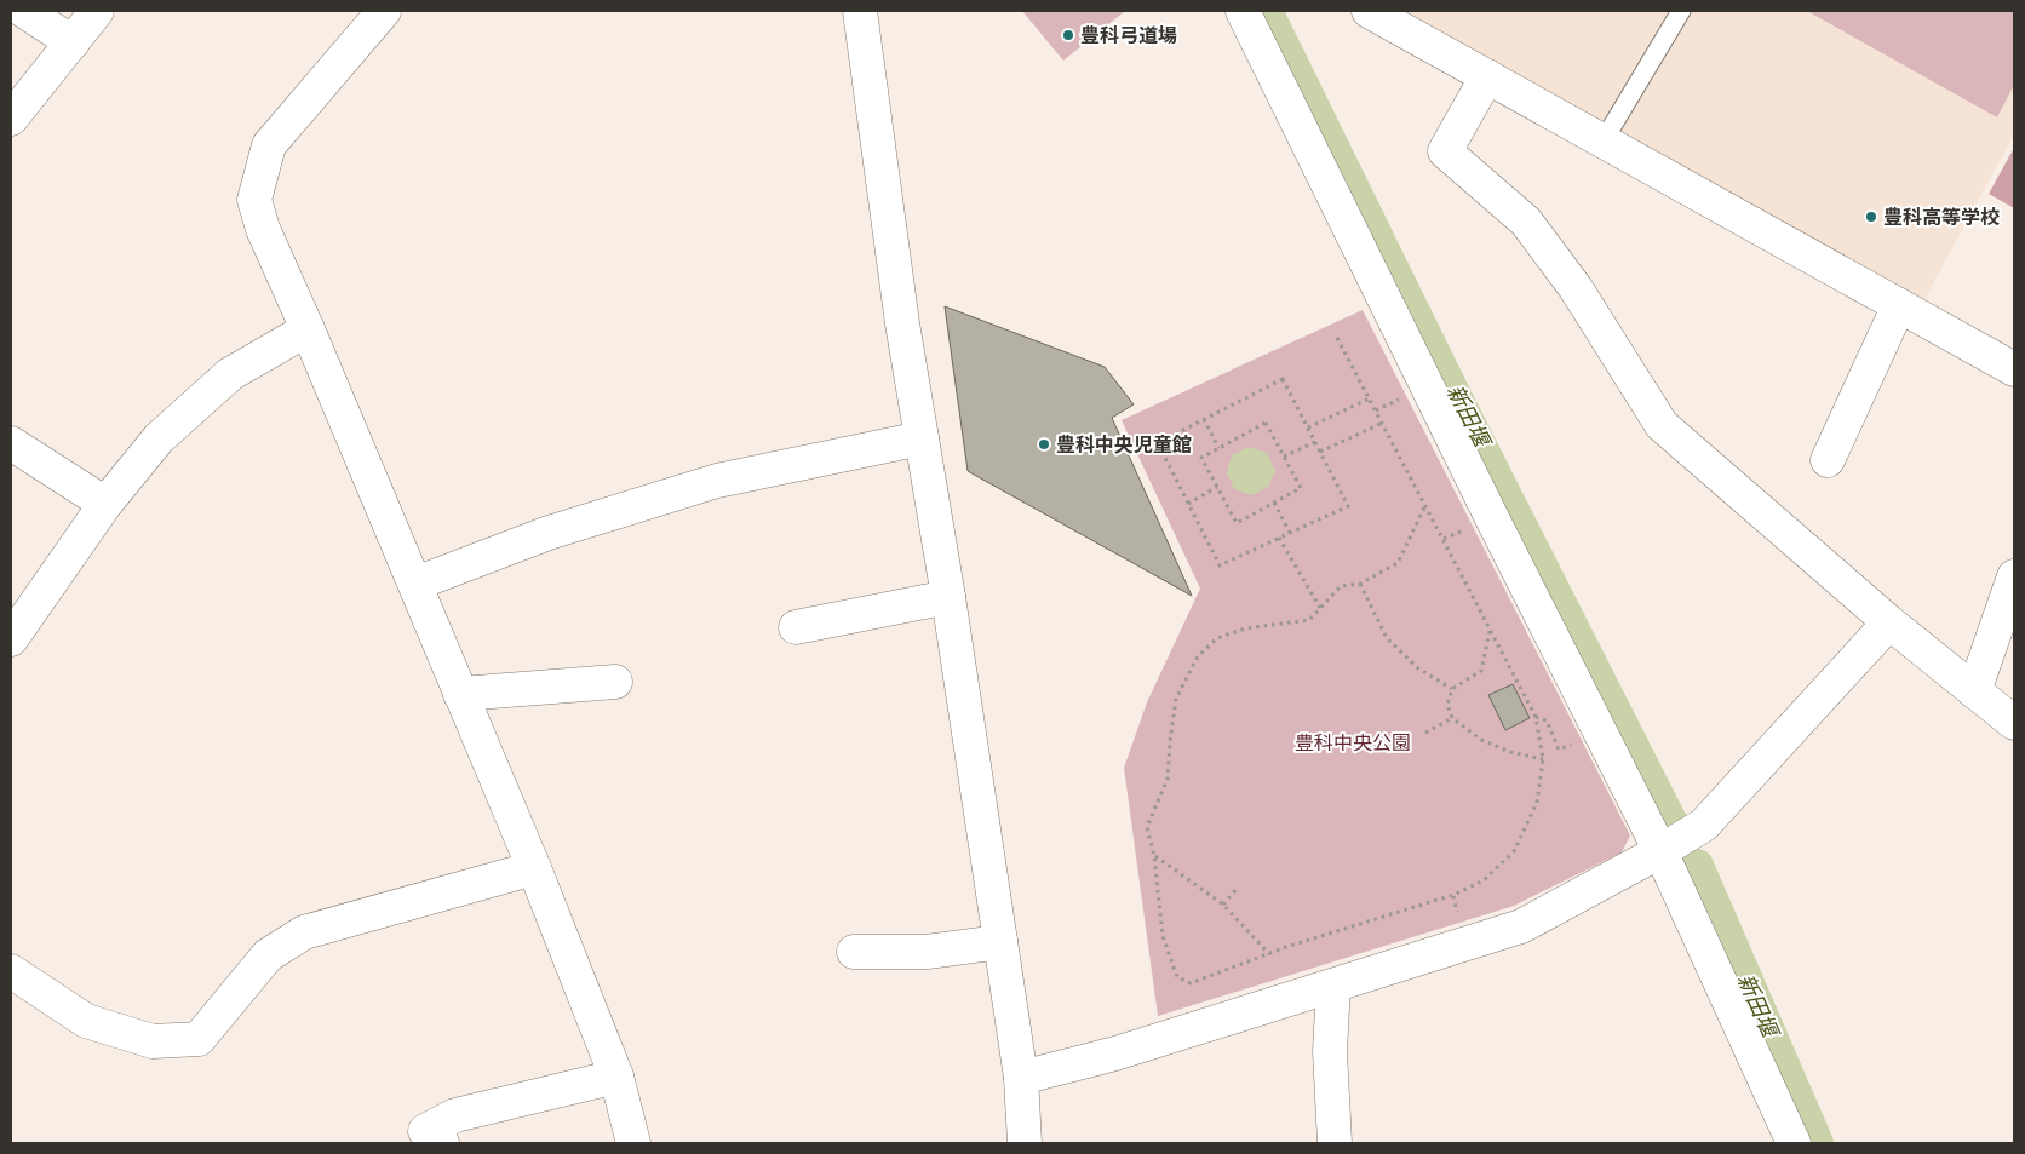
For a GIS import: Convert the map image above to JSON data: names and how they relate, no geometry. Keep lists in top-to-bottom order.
{
  "water": ["新田堰"],
  "parks": ["豊科中央公園"],
  "places": ["豊科弓道場", "豊科高等学校", "豊科中央児童館"]
}
